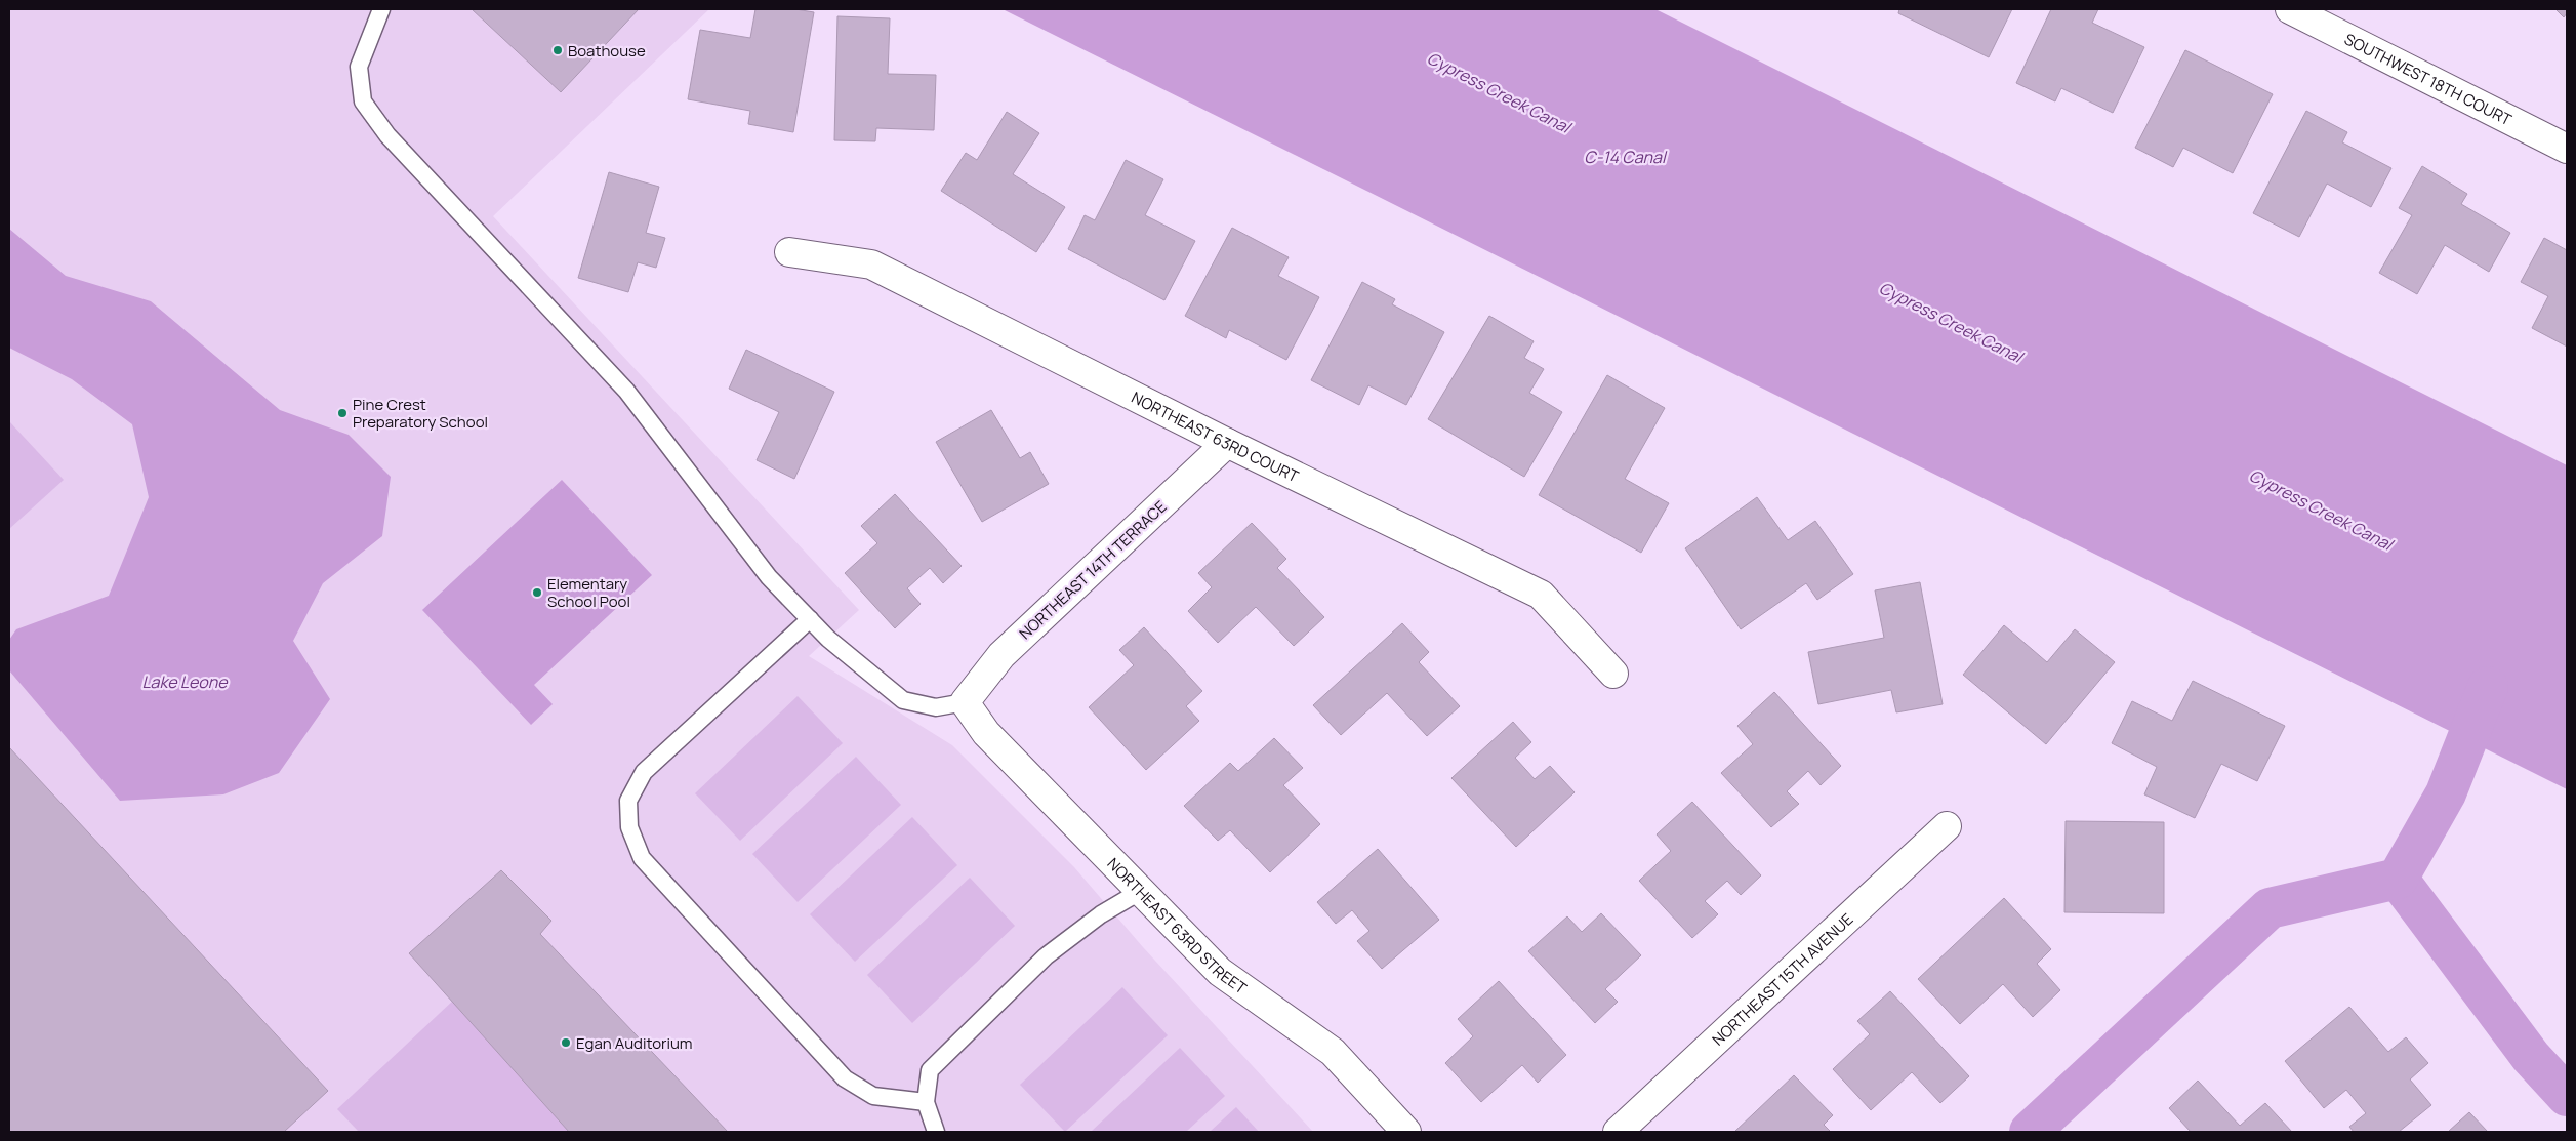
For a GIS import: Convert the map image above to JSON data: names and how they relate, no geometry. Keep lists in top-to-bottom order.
{
  "streets": {
    "street": [
      "SOUTHWEST 18TH COURT",
      "NORTHEAST 63RD COURT",
      "NORTHEAST 14TH TERRACE",
      "NORTHEAST 63RD STREET",
      "NORTHEAST 15TH AVENUE"
    ]
  },
  "crossings": [
    ["NORTHEAST 63RD COURT", "NORTHEAST 14TH TERRACE"],
    ["NORTHEAST 14TH TERRACE", "NORTHEAST 63RD STREET"]
  ],
  "water": ["Cypress Creek Canal", "C-14 Canal", "Lake Leone"],
  "places": [
    "Boathouse",
    "Pine Crest Preparatory School",
    "Elementary School Pool",
    "Egan Auditorium"
  ]
}
